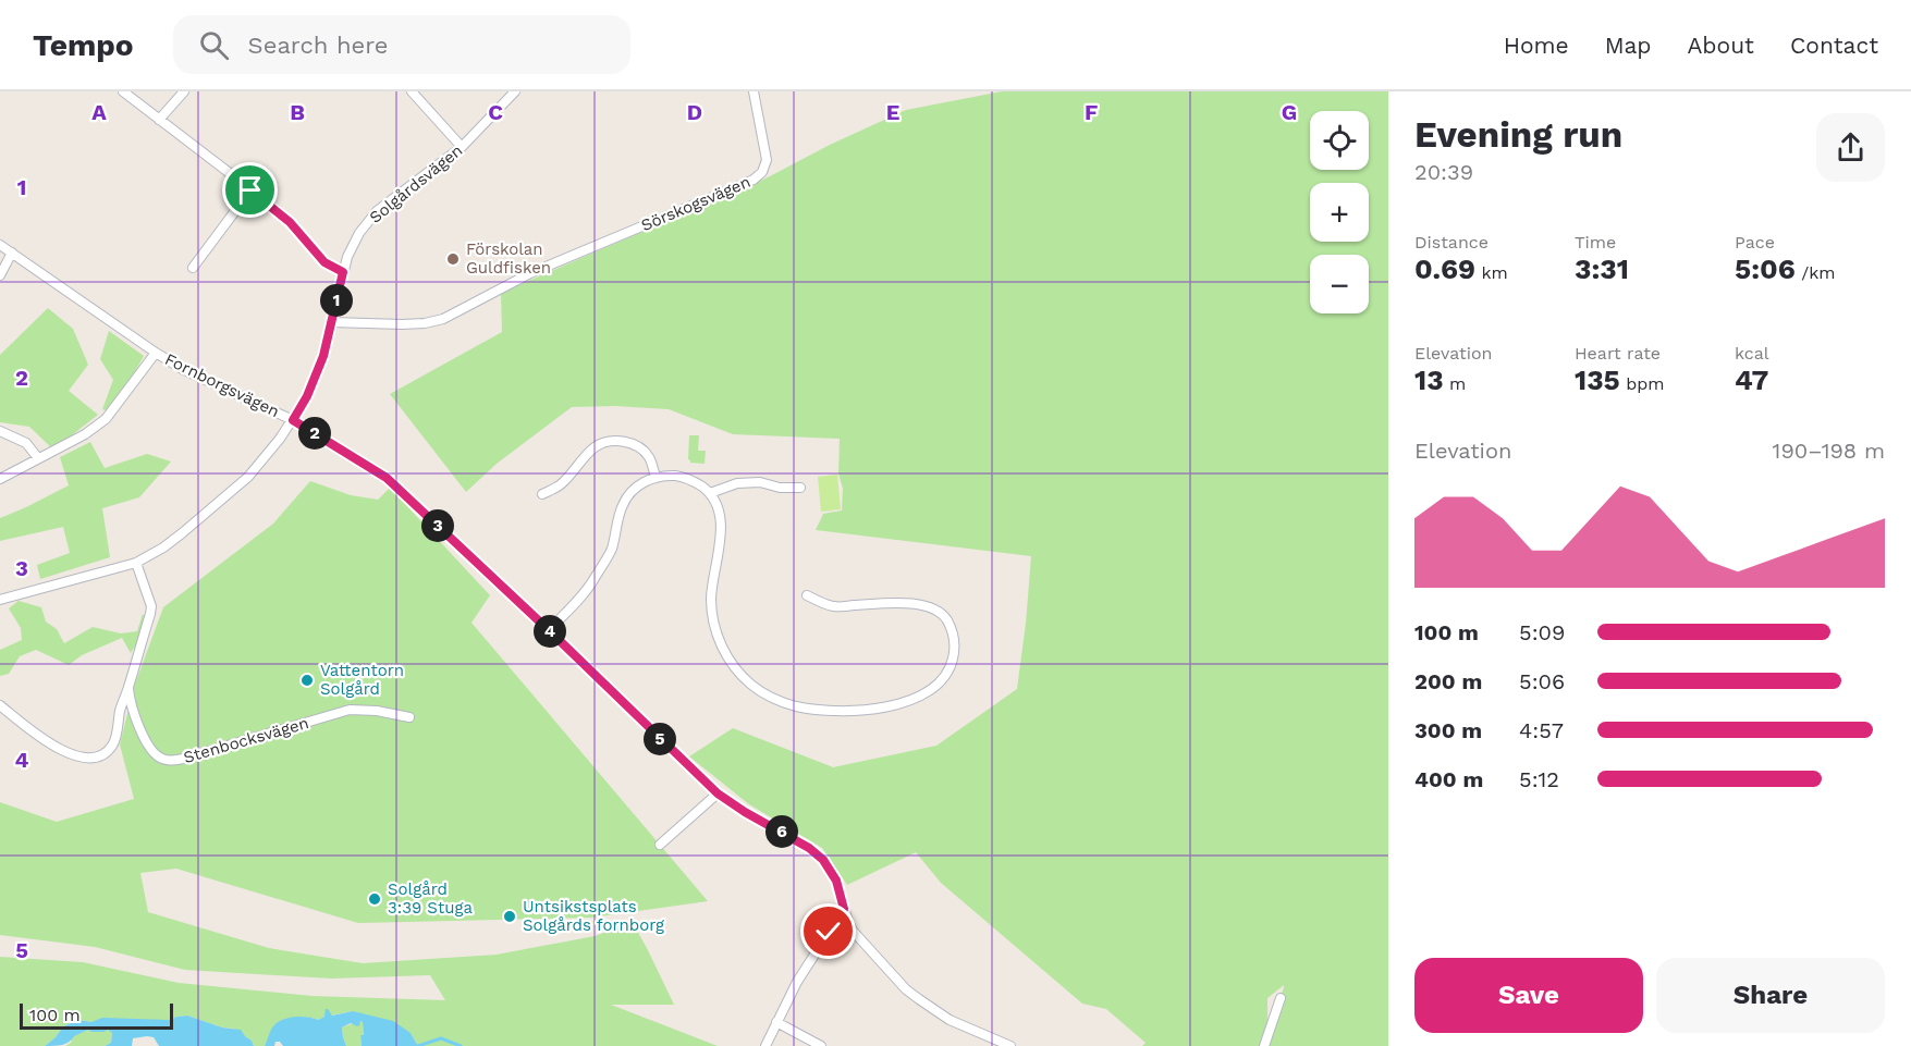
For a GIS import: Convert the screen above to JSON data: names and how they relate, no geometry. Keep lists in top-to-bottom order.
{
  "streets": {
    "street": [
      "Solgårdsvägen",
      "Sörskogsvägen",
      "Fornborgsvägen",
      "Stenbocksvägen"
    ]
  },
  "crossings": [
    ["Solgårdsvägen", "Sörskogsvägen"],
    ["Solgårdsvägen", "Fornborgsvägen"],
    ["Solgårdsvägen", "Stenbocksvägen"]
  ],
  "places": [
    "Förskolan Guldfisken",
    "Vattentorn Solgård",
    "Solgård 3:39 Stuga",
    "Untsikstsplats Solgårds fornborg"
  ],
  "scale_bar": "100 m",
  "page": {
    "header": "Tempo",
    "search": "Search here",
    "nav": [
      "Home",
      "Map",
      "About",
      "Contact"
    ],
    "heading": ["Evening run", "20:39"],
    "map_buttons": ["+", "−"],
    "stats": [
      ["Distance", "0.69 km"],
      ["Time", "3:31"],
      ["Pace", "5:06 /km"],
      ["Elevation", "13 m"],
      ["Heart rate", "135 bpm"],
      ["kcal", "47"]
    ],
    "pins": [
      "1",
      "2",
      "3",
      "4",
      "5",
      "6"
    ],
    "chart": ["Elevation", "190–198 m"],
    "list": [
      {
        "name": "100 m",
        "note": "5:09"
      },
      {
        "name": "200 m",
        "note": "5:06"
      },
      {
        "name": "300 m",
        "note": "4:57"
      },
      {
        "name": "400 m",
        "note": "5:12"
      }
    ],
    "buttons": ["Save", "Share"],
    "scale": "100 m"
  },
  "grid": {
    "columns": [
      "A",
      "B",
      "C",
      "D",
      "E",
      "F",
      "G"
    ],
    "rows": [
      "1",
      "2",
      "3",
      "4",
      "5"
    ]
  }
}
